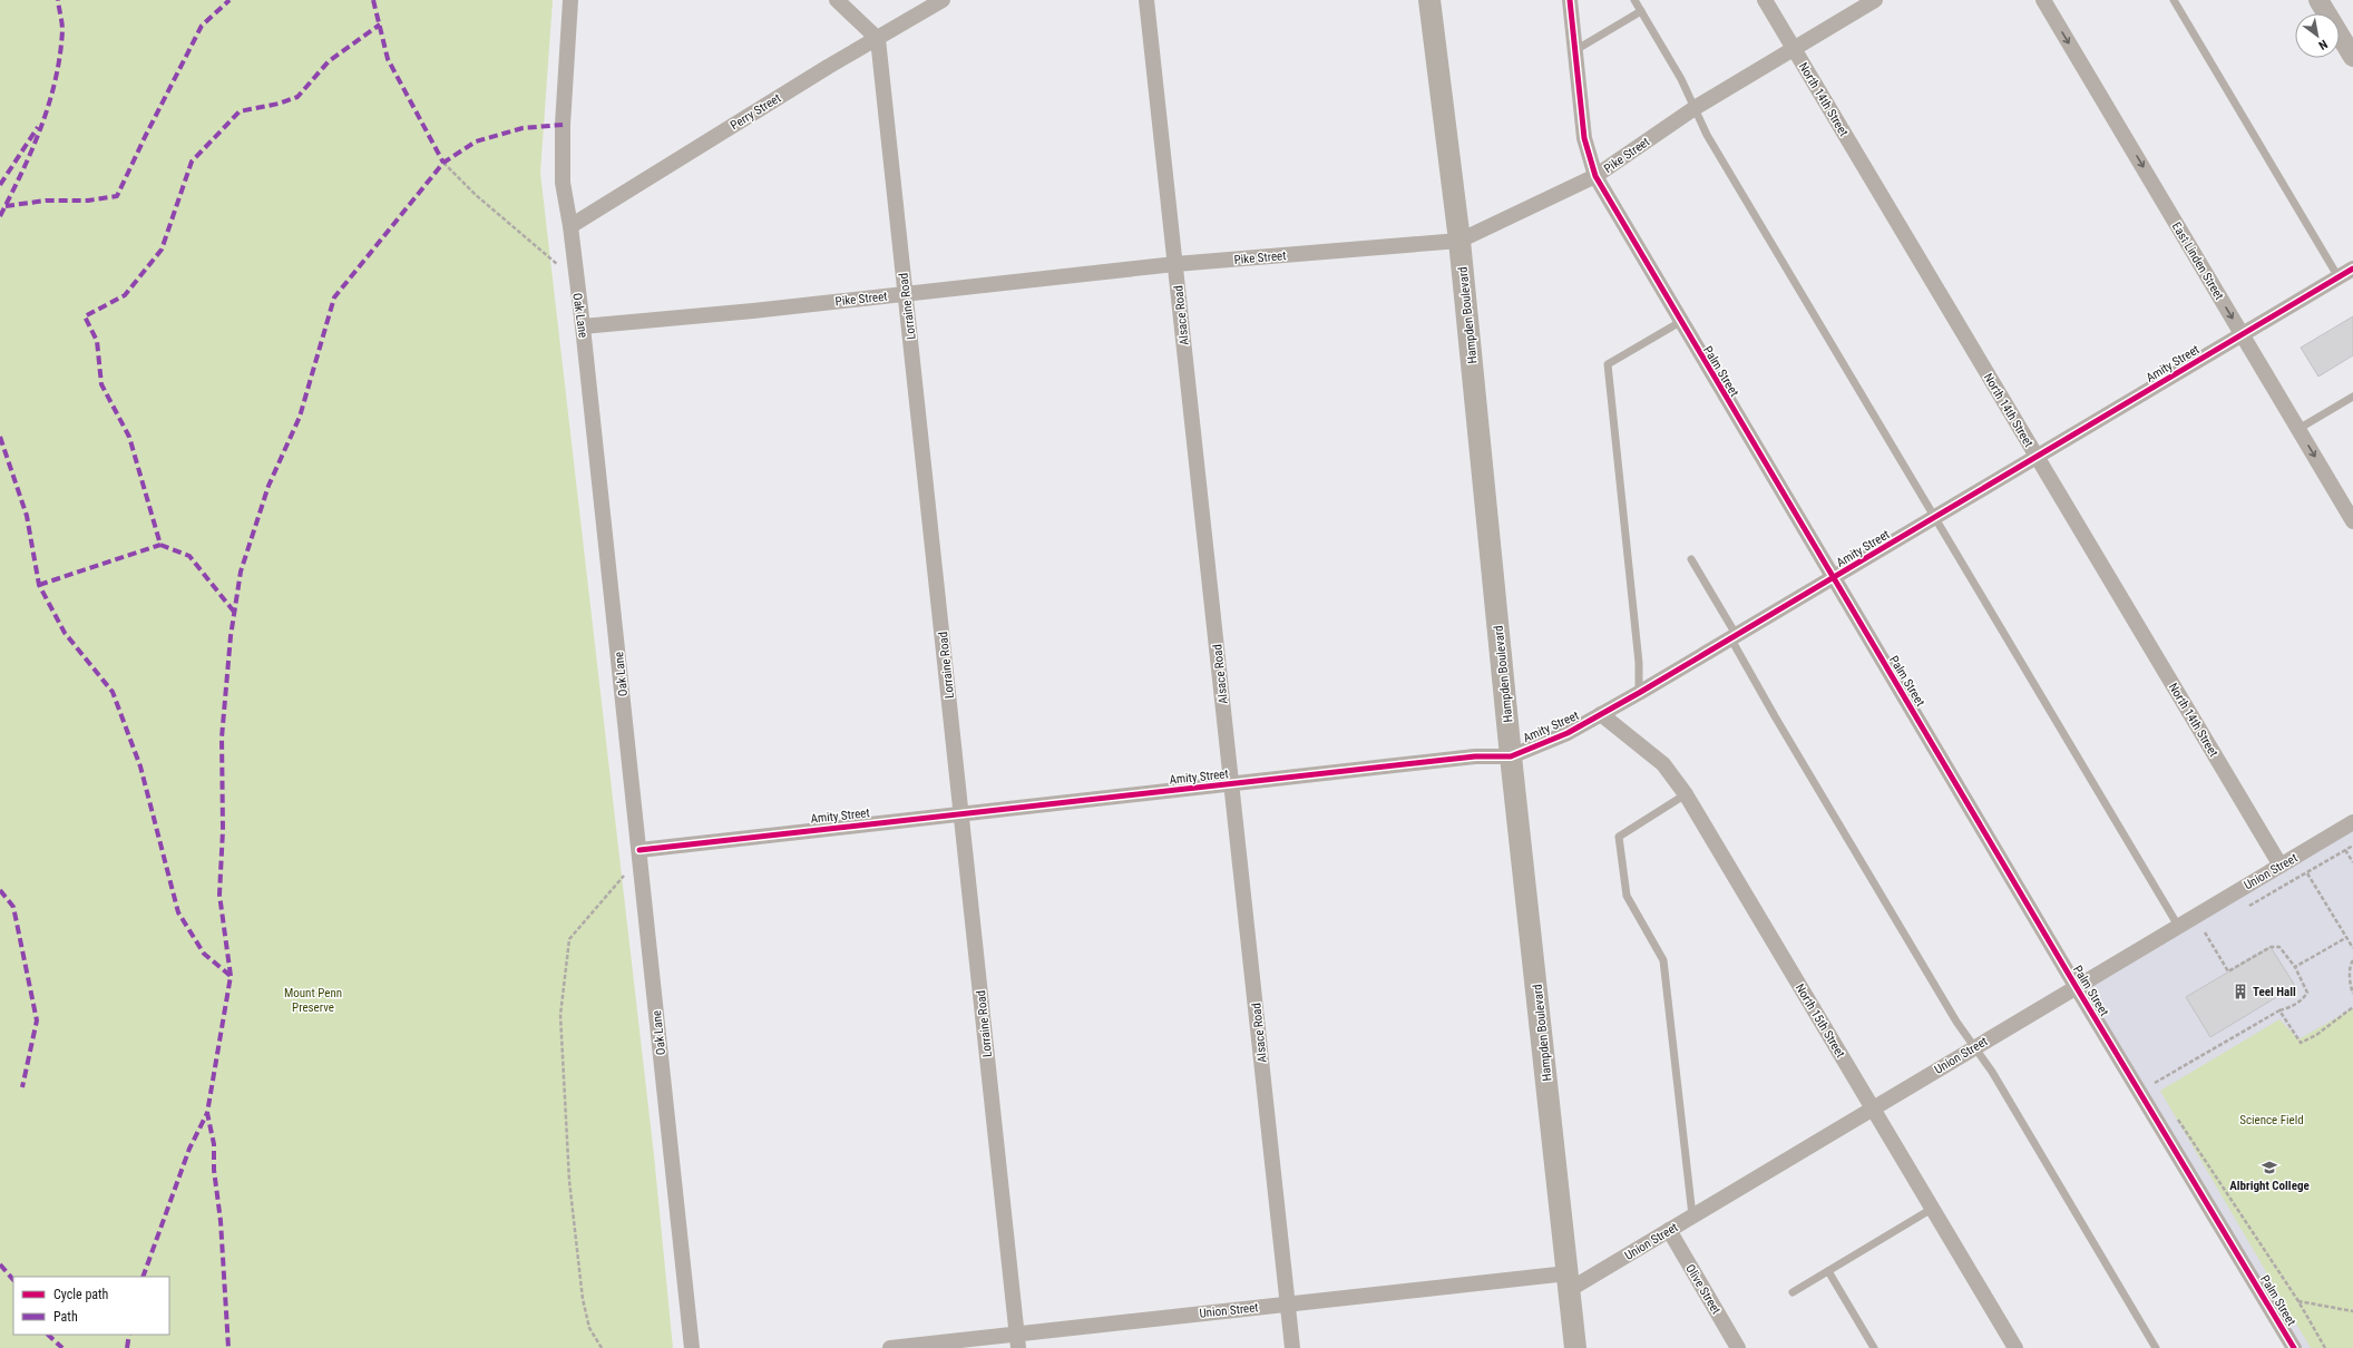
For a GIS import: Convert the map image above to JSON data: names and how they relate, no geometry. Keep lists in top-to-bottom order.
{
  "streets": {
    "main road": ["Hampden Boulevard"],
    "street": [
      "North 14th Street",
      "Perry Street",
      "Pike Street",
      "East Linden Street",
      "Lorraine Road",
      "Oak Lane",
      "Alsace Road",
      "Amity Street",
      "Palm Street",
      "Union Street",
      "North 15th Street",
      "Olive Street"
    ]
  },
  "crossings": [
    ["North 14th Street", "Pike Street"],
    ["North 14th Street", "Amity Street"],
    ["North 14th Street", "Union Street"],
    ["Perry Street", "Lorraine Road"],
    ["Perry Street", "Oak Lane"],
    ["Pike Street", "Lorraine Road"],
    ["Pike Street", "Oak Lane"],
    ["Pike Street", "Alsace Road"],
    ["Pike Street", "Hampden Boulevard"],
    ["Pike Street", "Palm Street"],
    ["East Linden Street", "Amity Street"],
    ["Lorraine Road", "Amity Street"],
    ["Lorraine Road", "Union Street"],
    ["Oak Lane", "Amity Street"],
    ["Alsace Road", "Amity Street"],
    ["Alsace Road", "Union Street"],
    ["Hampden Boulevard", "Amity Street"],
    ["Hampden Boulevard", "Union Street"],
    ["Amity Street", "Palm Street"],
    ["Amity Street", "North 15th Street"],
    ["Palm Street", "Union Street"],
    ["Union Street", "North 15th Street"],
    ["Union Street", "Olive Street"]
  ],
  "one_way": ["East Linden Street"],
  "parks": ["Mount Penn Preserve", "Science Field"],
  "places": {
    "building": ["Teel Hall"],
    "school or university": ["Albright College"]
  },
  "legend": ["Cycle path", "Path"],
  "north": "bottom right"
}
